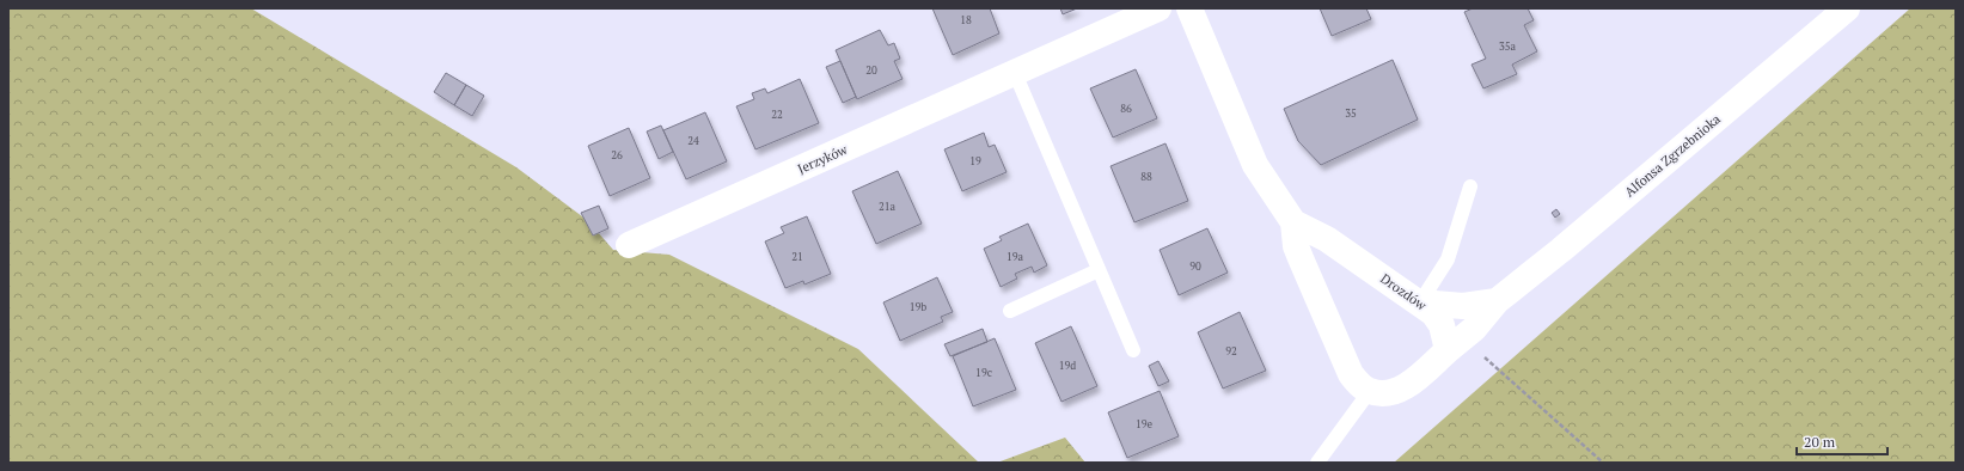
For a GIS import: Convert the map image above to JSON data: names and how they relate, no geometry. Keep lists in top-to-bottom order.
{
  "streets": {
    "street": ["Alfonsa Zgrzebnioka", "Jerzyków", "Drozdów"]
  },
  "crossings": [
    ["Alfonsa Zgrzebnioka", "Drozdów"]
  ],
  "house_numbers": [
    "18",
    "35a",
    "20",
    "86",
    "35",
    "22",
    "24",
    "26",
    "19",
    "88",
    "21a",
    "21",
    "19a",
    "90",
    "19b",
    "92",
    "19d",
    "19c",
    "19e"
  ],
  "scale_bar": "20 m"
}
